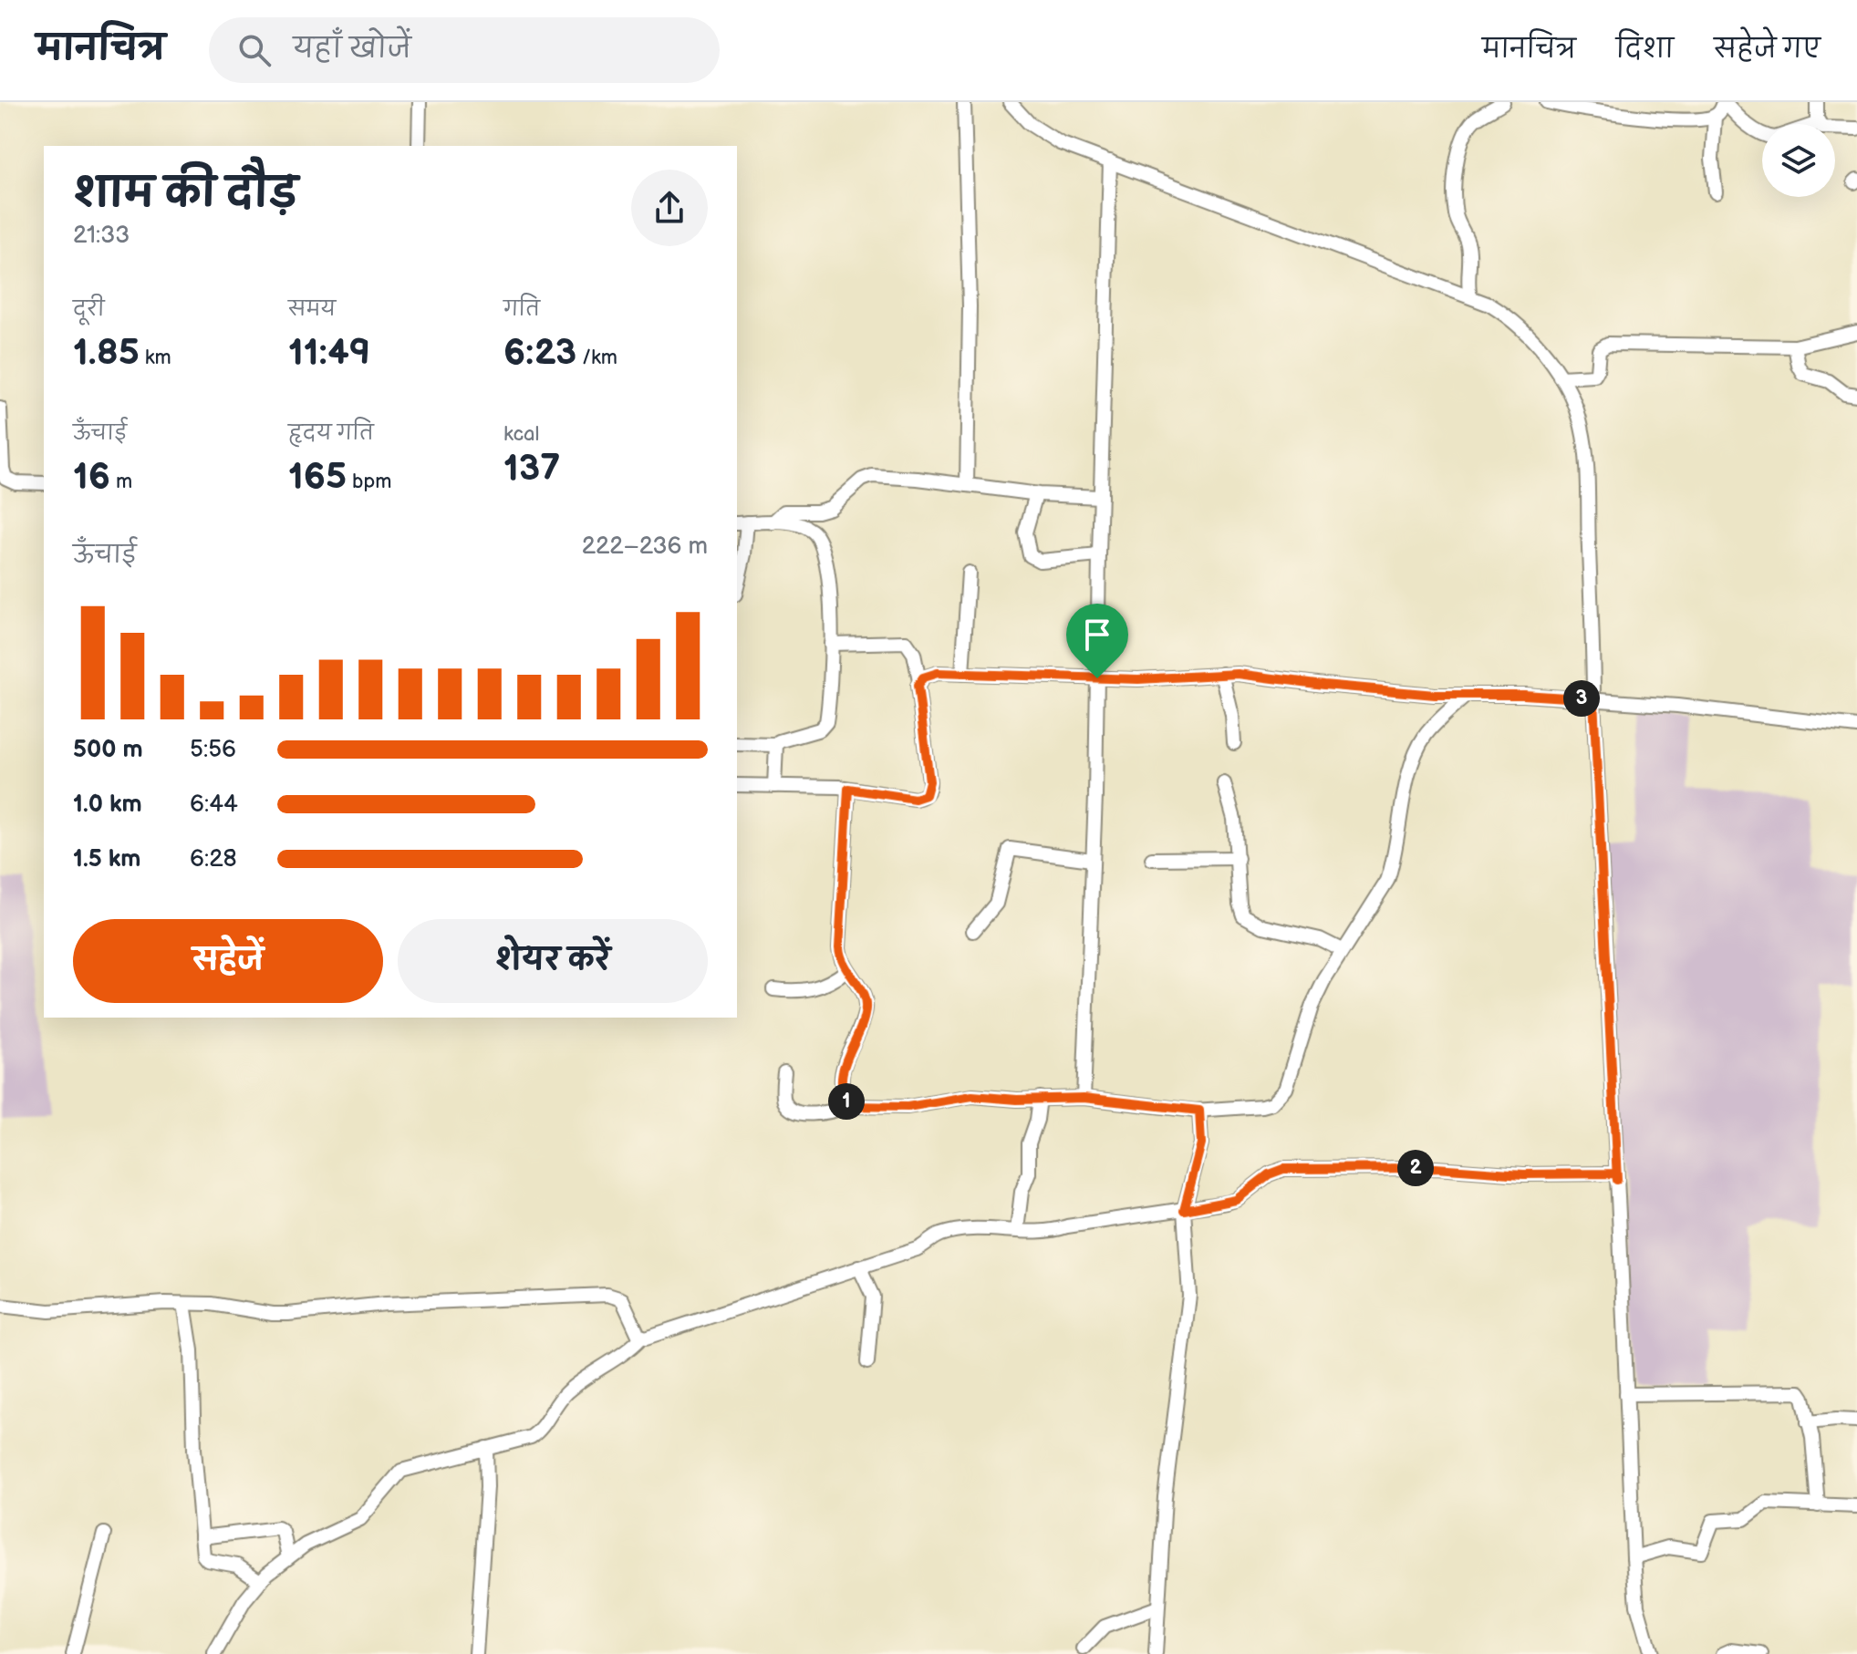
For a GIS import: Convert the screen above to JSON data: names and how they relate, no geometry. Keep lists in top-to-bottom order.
{
  "page": {
    "header": "मानचित्र",
    "search": "यहाँ खोजें",
    "nav": ["मानचित्र", "दिशा", "सहेजे गए"],
    "heading": ["शाम की दौड़", "21:33"],
    "stats": [
      ["दूरी", "1.85 km"],
      ["समय", "11:49"],
      ["गति", "6:23 /km"],
      ["ऊँचाई", "16 m"],
      ["हृदय गति", "165 bpm"],
      ["kcal", "137"]
    ],
    "chart": ["ऊँचाई", "222–236 m"],
    "pins": ["3", "1", "2"],
    "list": [
      {
        "name": "500 m",
        "note": "5:56"
      },
      {
        "name": "1.0 km",
        "note": "6:44"
      },
      {
        "name": "1.5 km",
        "note": "6:28"
      }
    ],
    "buttons": ["सहेजें", "शेयर करें"]
  }
}
